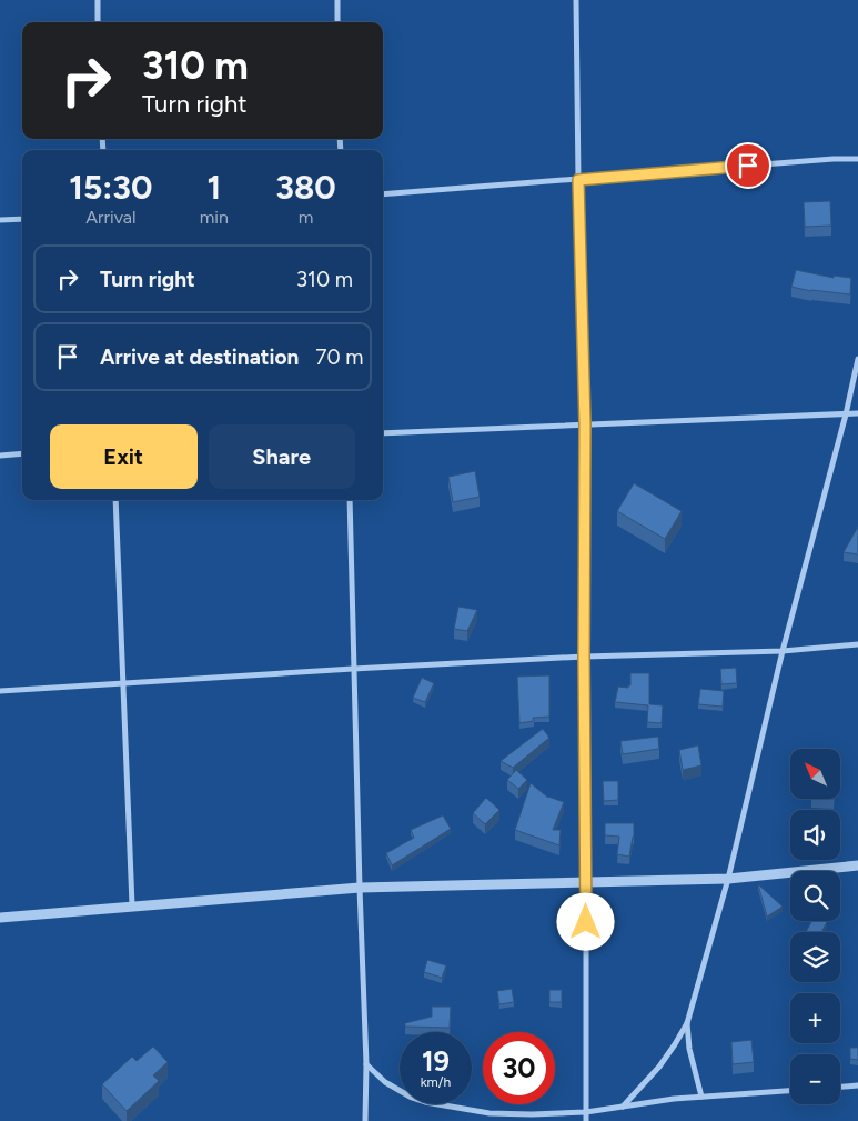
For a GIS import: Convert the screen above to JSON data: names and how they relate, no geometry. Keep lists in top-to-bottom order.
{
  "north": "top left",
  "page": {
    "turn": ["310 m", "Turn right"],
    "eta": [
      "15:30",
      "Arrival",
      "1",
      "min",
      "380",
      "m"
    ],
    "list": [
      {
        "name": "Turn right",
        "value": "310 m"
      },
      {
        "name": "Arrive at destination",
        "value": "70 m"
      }
    ],
    "buttons": ["Exit", "Share"],
    "map_buttons": ["+", "−"],
    "speed": "19 km/h",
    "limit": "30"
  }
}
